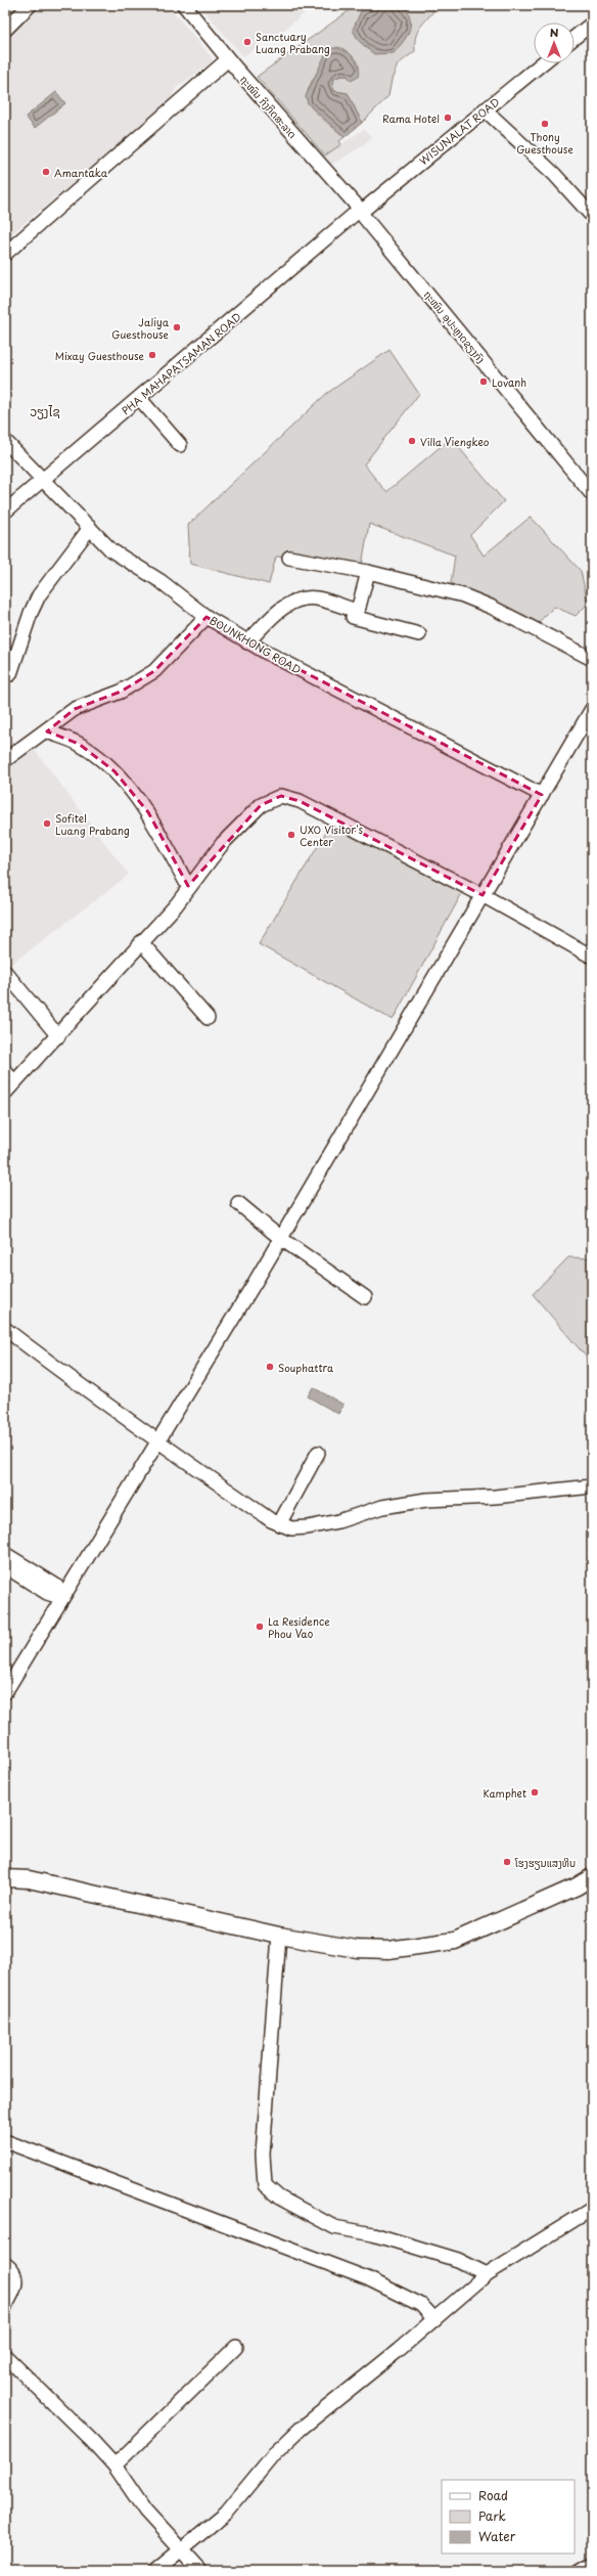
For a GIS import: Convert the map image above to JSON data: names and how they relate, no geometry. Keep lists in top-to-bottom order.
{
  "streets": {
    "street": [
      "ຖະໜົນ ກິງກິດສະລາດ",
      "WISUNALAT ROAD",
      "ຖະໜົນ ອຸປະຫຼາດຊຽງກົງ",
      "PHA MAHAPATSAMAN ROAD",
      "BOUNKHONG ROAD"
    ]
  },
  "crossings": [
    ["ຖະໜົນ ກິງກິດສະລາດ", "WISUNALAT ROAD"],
    ["ຖະໜົນ ກິງກິດສະລາດ", "ຖະໜົນ ອຸປະຫຼາດຊຽງກົງ"],
    ["ຖະໜົນ ກິງກິດສະລາດ", "PHA MAHAPATSAMAN ROAD"],
    ["WISUNALAT ROAD", "ຖະໜົນ ອຸປະຫຼາດຊຽງກົງ"],
    ["WISUNALAT ROAD", "PHA MAHAPATSAMAN ROAD"],
    ["ຖະໜົນ ອຸປະຫຼາດຊຽງກົງ", "PHA MAHAPATSAMAN ROAD"],
    ["PHA MAHAPATSAMAN ROAD", "BOUNKHONG ROAD"]
  ],
  "districts": ["ວຽງໄຊ"],
  "places": [
    "Sanctuary Luang Prabang",
    "Rama Hotel",
    "Thony Guesthouse",
    "Amantaka",
    "Jaliya Guesthouse",
    "Mixay Guesthouse",
    "Lovanh",
    "Villa Viengkeo",
    "Sofitel Luang Prabang",
    "UXO Visitor's Center",
    "Souphattra",
    "La Residence Phou Vao",
    "Kamphet",
    "ໂຮງຮຽນແສງທິບ"
  ],
  "legend": ["Road", "Park", "Water"],
  "north": "top"
}
